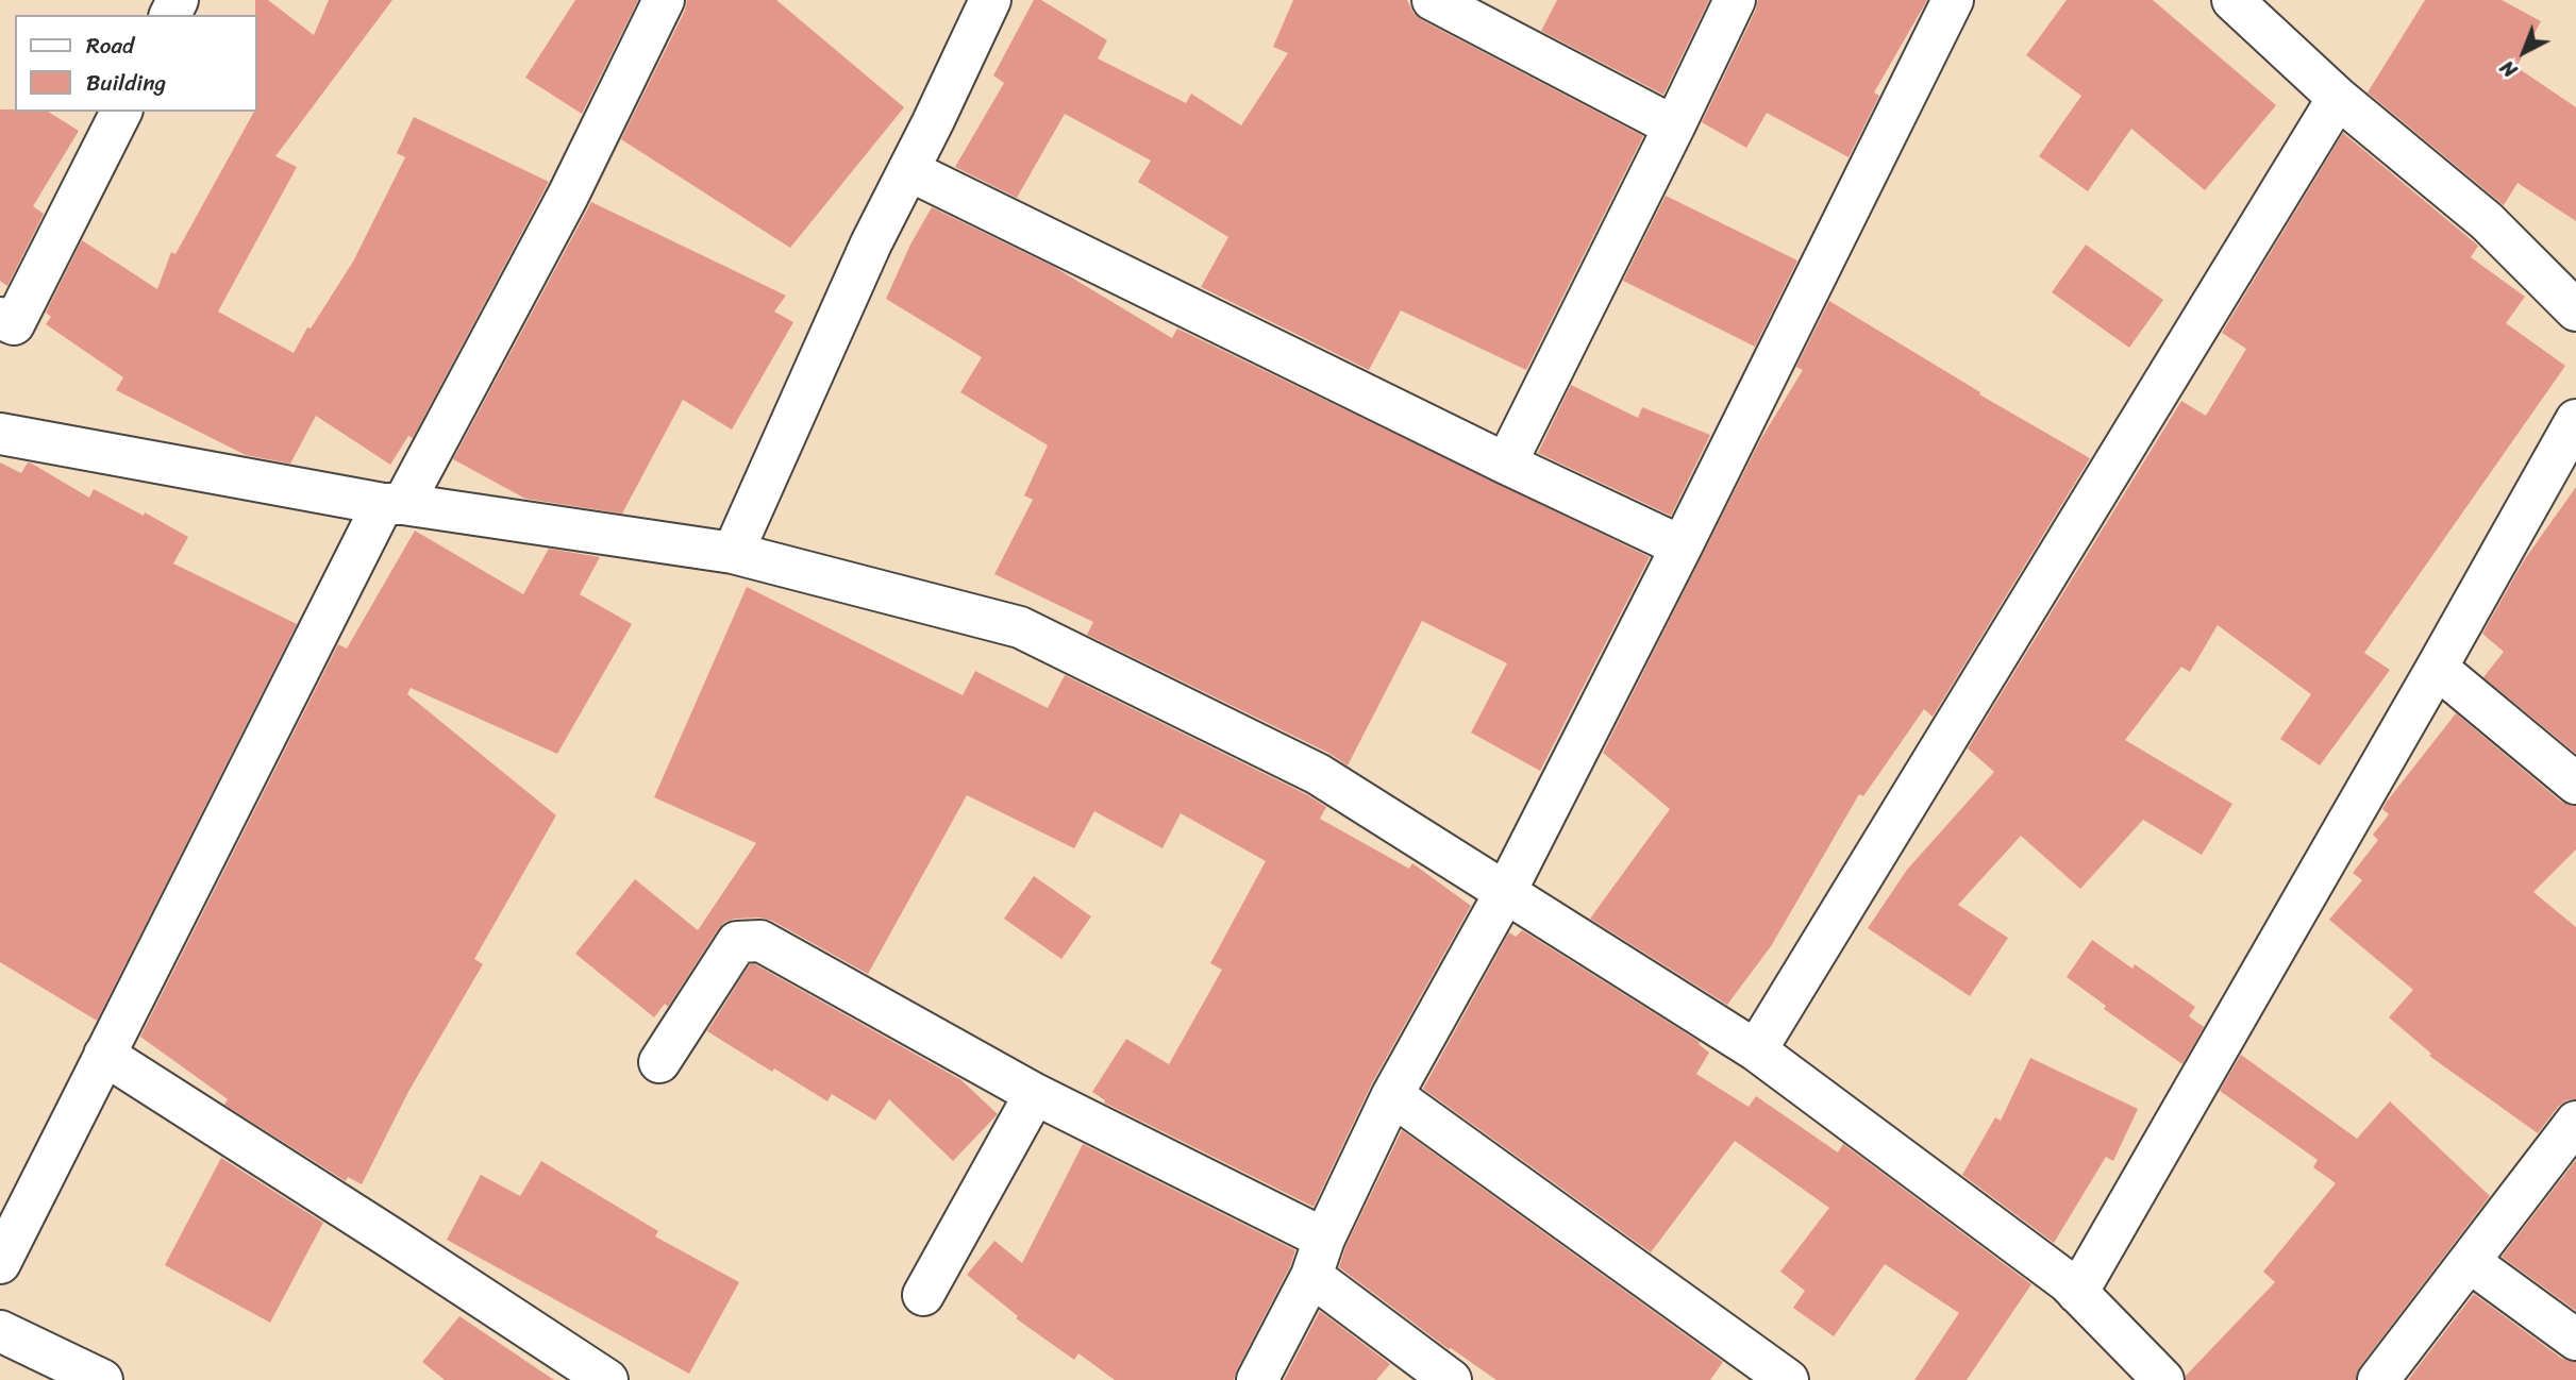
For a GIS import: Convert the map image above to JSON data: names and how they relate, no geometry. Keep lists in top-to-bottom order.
{
  "legend": ["Road", "Building"],
  "north": "bottom left"
}
